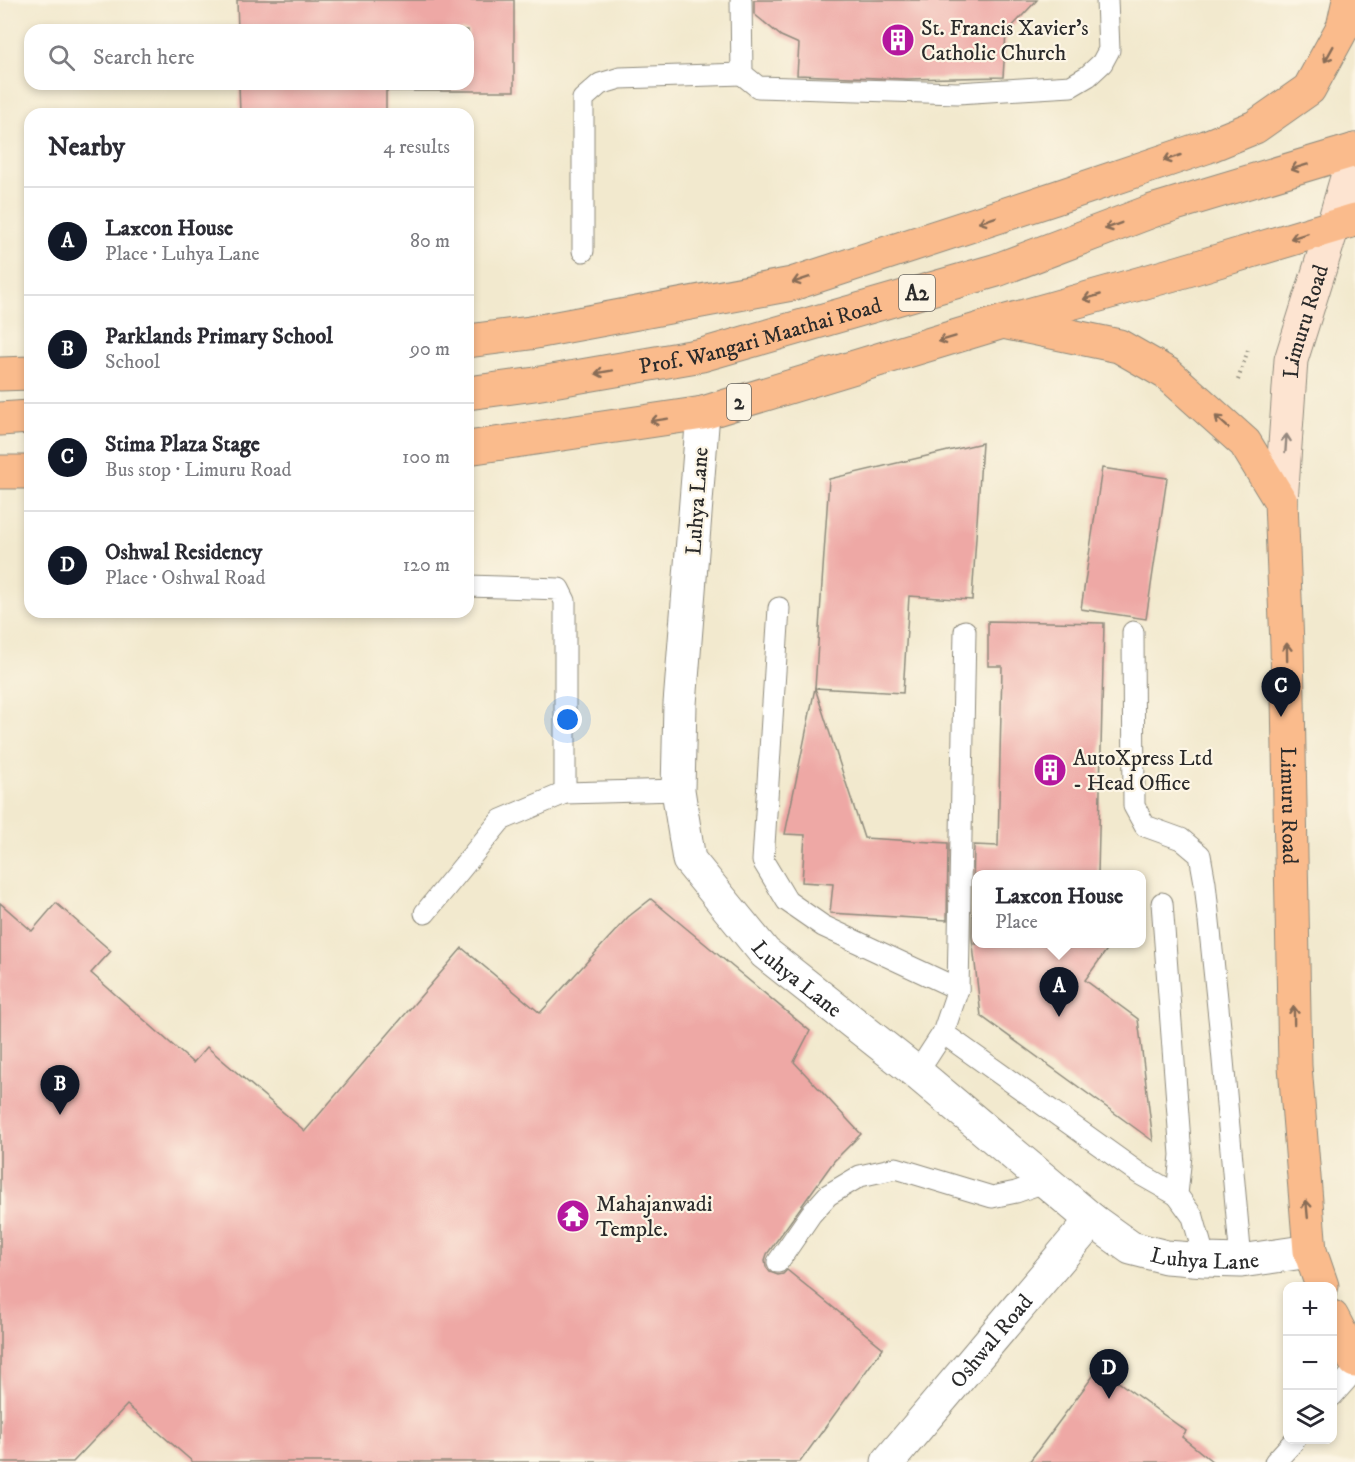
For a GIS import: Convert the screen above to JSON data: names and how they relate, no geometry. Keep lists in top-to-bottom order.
{
  "streets": {
    "main road": [
      "A2",
      "Limuru Road",
      "Prof. Wangari Maathai Road",
      "2"
    ],
    "street": ["Luhya Lane", "Oshwal Road"]
  },
  "crossings": [
    ["Limuru Road", "Prof. Wangari Maathai Road"],
    ["Limuru Road", "2"],
    ["Limuru Road", "Luhya Lane"],
    ["2", "Luhya Lane"],
    ["Luhya Lane", "Oshwal Road"]
  ],
  "one_way": ["Limuru Road"],
  "places": {
    "building": ["St. Francis Xavier's Catholic Church", "AutoXpress Ltd - Head Office"],
    "temple": ["Mahajanwadi Temple."]
  },
  "page": {
    "search": "Search here",
    "heading": ["Nearby", "4 results"],
    "list": [
      {
        "mark": "A",
        "name": "Laxcon House",
        "note": "Place · Luhya Lane",
        "value": "80 m"
      },
      {
        "mark": "B",
        "name": "Parklands Primary School",
        "note": "School",
        "value": "90 m"
      },
      {
        "mark": "C",
        "name": "Stima Plaza Stage",
        "note": "Bus stop · Limuru Road",
        "value": "100 m"
      },
      {
        "mark": "D",
        "name": "Oshwal Residency",
        "note": "Place · Oshwal Road",
        "value": "120 m"
      }
    ],
    "pins": [
      "C",
      "A",
      "B",
      "D"
    ],
    "popup": ["Laxcon House", "Place"],
    "map_buttons": ["+", "−"]
  }
}
